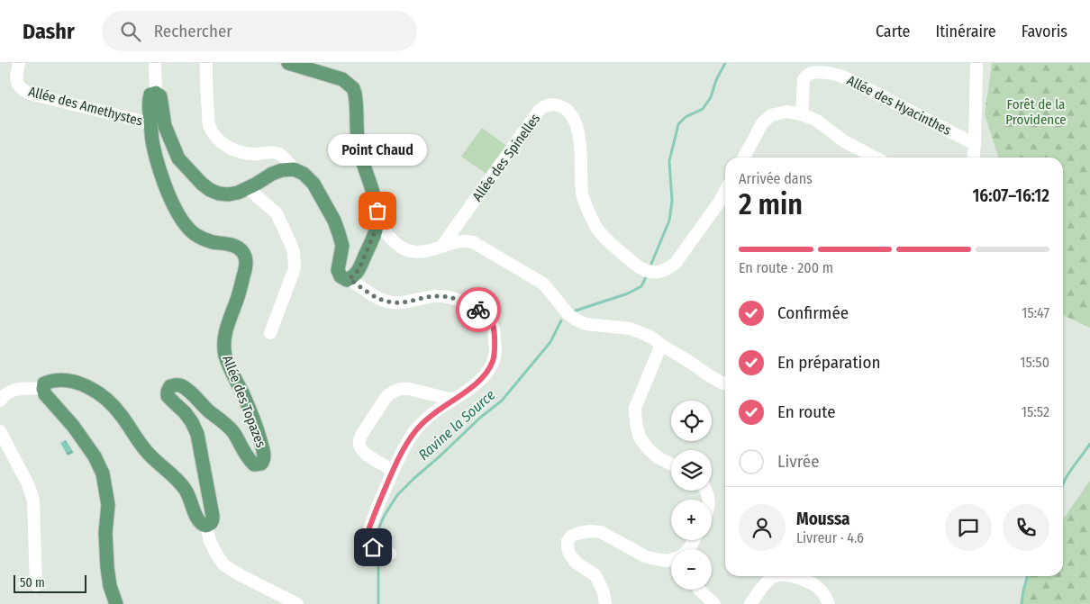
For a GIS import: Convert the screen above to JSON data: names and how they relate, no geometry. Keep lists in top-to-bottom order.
{
  "streets": {
    "main road": ["Allée des Topazes"],
    "street": ["Allée des Hyacinthes", "Allée des Amethystes", "Allée des Spinelles"]
  },
  "crossings": [
    ["Allée des Amethystes", "Allée des Topazes"]
  ],
  "water": ["Ravine la Source"],
  "parks": ["Forêt de la Providence"],
  "places": ["Point Chaud"],
  "scale_bar": "50 m",
  "page": {
    "header": "Dashr",
    "search": "Rechercher",
    "nav": ["Carte", "Itinéraire", "Favoris"],
    "bubble": "Point Chaud",
    "heading": ["2 min", "Arrivée dans", "16:07–16:12"],
    "panel": ["Moussa", "Livreur · 4.6"],
    "bar": "En route · 200 m",
    "list": [
      ["Confirmée", "15:47"],
      ["En préparation", "15:50"],
      ["En route", "15:52"],
      "Livrée"
    ],
    "map_buttons": ["+", "−"],
    "scale": "50 m"
  }
}
